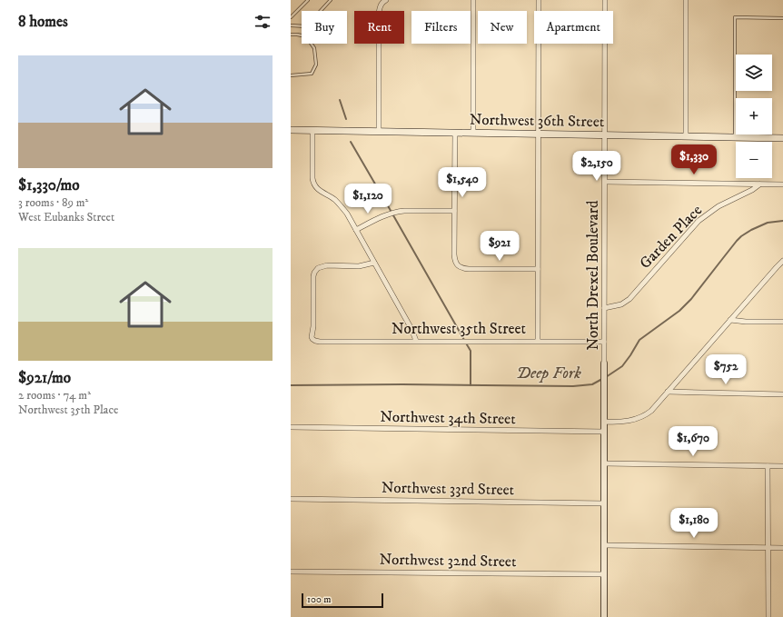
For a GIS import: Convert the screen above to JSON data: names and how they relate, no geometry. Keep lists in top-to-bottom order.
{
  "streets": {
    "main road": ["Northwest 36th Street"],
    "street": [
      "Garden Place",
      "North Drexel Boulevard",
      "Northwest 35th Street",
      "Northwest 34th Street",
      "Northwest 33rd Street",
      "Northwest 32nd Street"
    ]
  },
  "crossings": [
    ["Northwest 36th Street", "North Drexel Boulevard"],
    ["Garden Place", "North Drexel Boulevard"],
    ["North Drexel Boulevard", "Northwest 35th Street"],
    ["North Drexel Boulevard", "Northwest 34th Street"],
    ["North Drexel Boulevard", "Northwest 33rd Street"],
    ["North Drexel Boulevard", "Northwest 32nd Street"]
  ],
  "water": ["Deep Fork"],
  "scale_bar": "100 m",
  "page": {
    "heading": "8 homes",
    "chip": [
      "Buy",
      "Rent",
      "Filters",
      "New",
      "Apartment"
    ],
    "list": [
      {
        "name": "$1,330/mo",
        "note": "3 rooms · 89 m² · West Eubanks Street"
      },
      {
        "name": "$921/mo",
        "note": "2 rooms · 74 m² · Northwest 35th Place"
      }
    ],
    "map_buttons": ["+", "−"],
    "price": [
      "$1,330",
      "$2,150",
      "$1,540",
      "$1,120",
      "$921",
      "$752",
      "$1,670",
      "$1,180"
    ],
    "scale": "100 m"
  }
}
